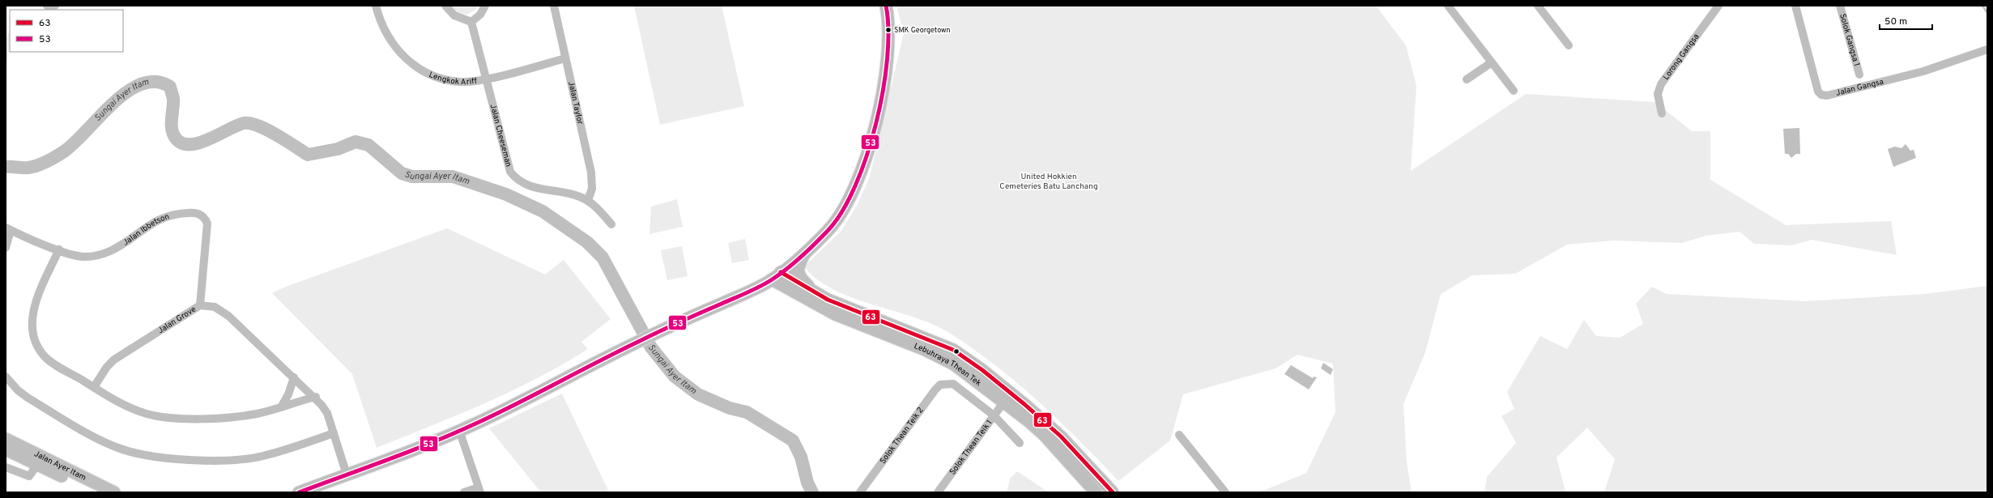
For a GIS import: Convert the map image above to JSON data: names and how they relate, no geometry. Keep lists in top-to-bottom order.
{
  "streets": {
    "main road": ["Lebuhraya Thean Tek", "Jalan Ayer Itam"],
    "street": [
      "Solok Gangsa 1",
      "Lorong Gangsa",
      "Lengkok Ariff",
      "Jalan Gangsa",
      "Jalan Taylor",
      "Jalan Cheeseman",
      "Jalan Ibbetson",
      "Jalan Grove",
      "Solok Thean Teik 2",
      "Solok Thean Teik 1"
    ]
  },
  "crossings": [
    ["Lengkok Ariff", "Jalan Taylor"],
    ["Lengkok Ariff", "Jalan Cheeseman"],
    ["Jalan Taylor", "Jalan Cheeseman"],
    ["Jalan Ibbetson", "Jalan Grove"],
    ["Lebuhraya Thean Tek", "Solok Thean Teik 1"],
    ["Solok Thean Teik 2", "Solok Thean Teik 1"]
  ],
  "water": ["Sungai Ayer Itam"],
  "parks": ["United Hokkien Cemeteries Batu Lanchang"],
  "places": ["SMK Georgetown"],
  "lines": ["transit line 53", "transit line 63"],
  "legend": ["63", "53"],
  "scale_bar": "50 m"
}
